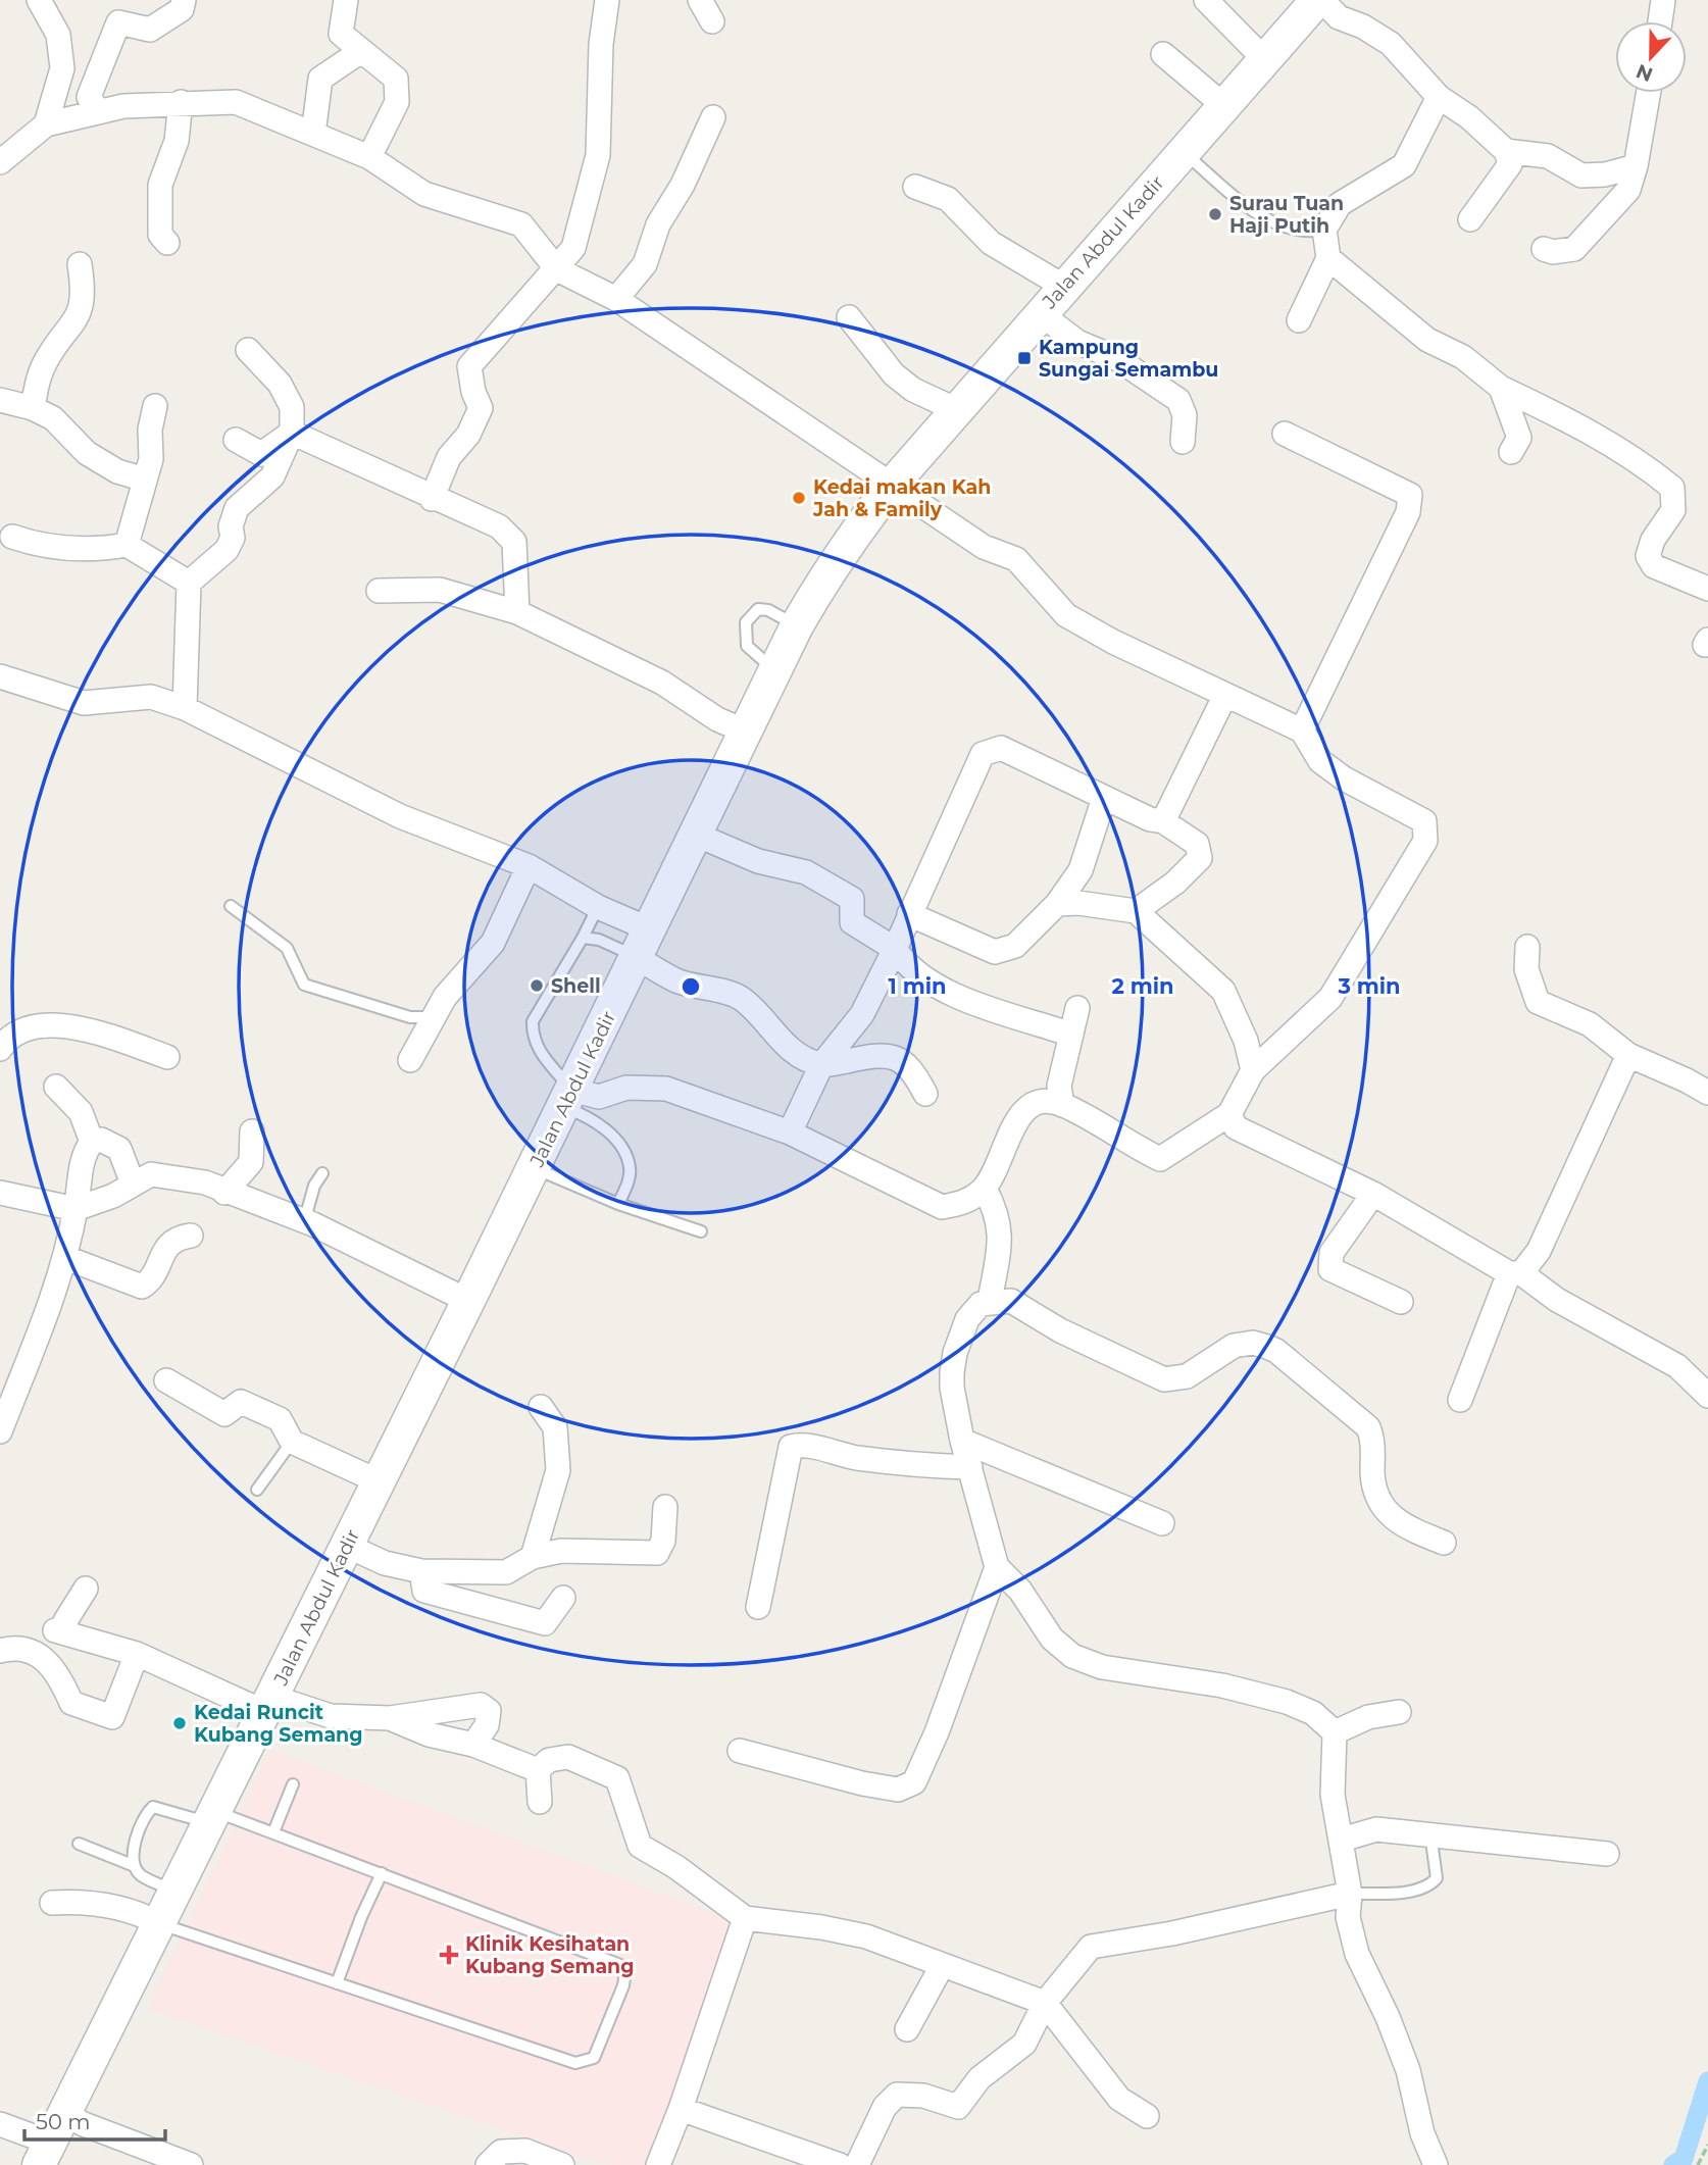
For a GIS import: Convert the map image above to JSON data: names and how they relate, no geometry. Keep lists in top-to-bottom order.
{
  "streets": {
    "main road": ["Jalan Abdul Kadir"]
  },
  "places": {
    "other": [
      "Surau Tuan Haji Putih",
      "Kedai makan Kah Jah & Family",
      "Shell",
      "Kedai Runcit Kubang Semang"
    ],
    "transit": ["Kampung Sungai Semambu"],
    "health": ["Klinik Kesihatan Kubang Semang"]
  },
  "scale_bar": "50 m",
  "north": "bottom",
  "rings": ["1 min", "2 min", "3 min"]
}
